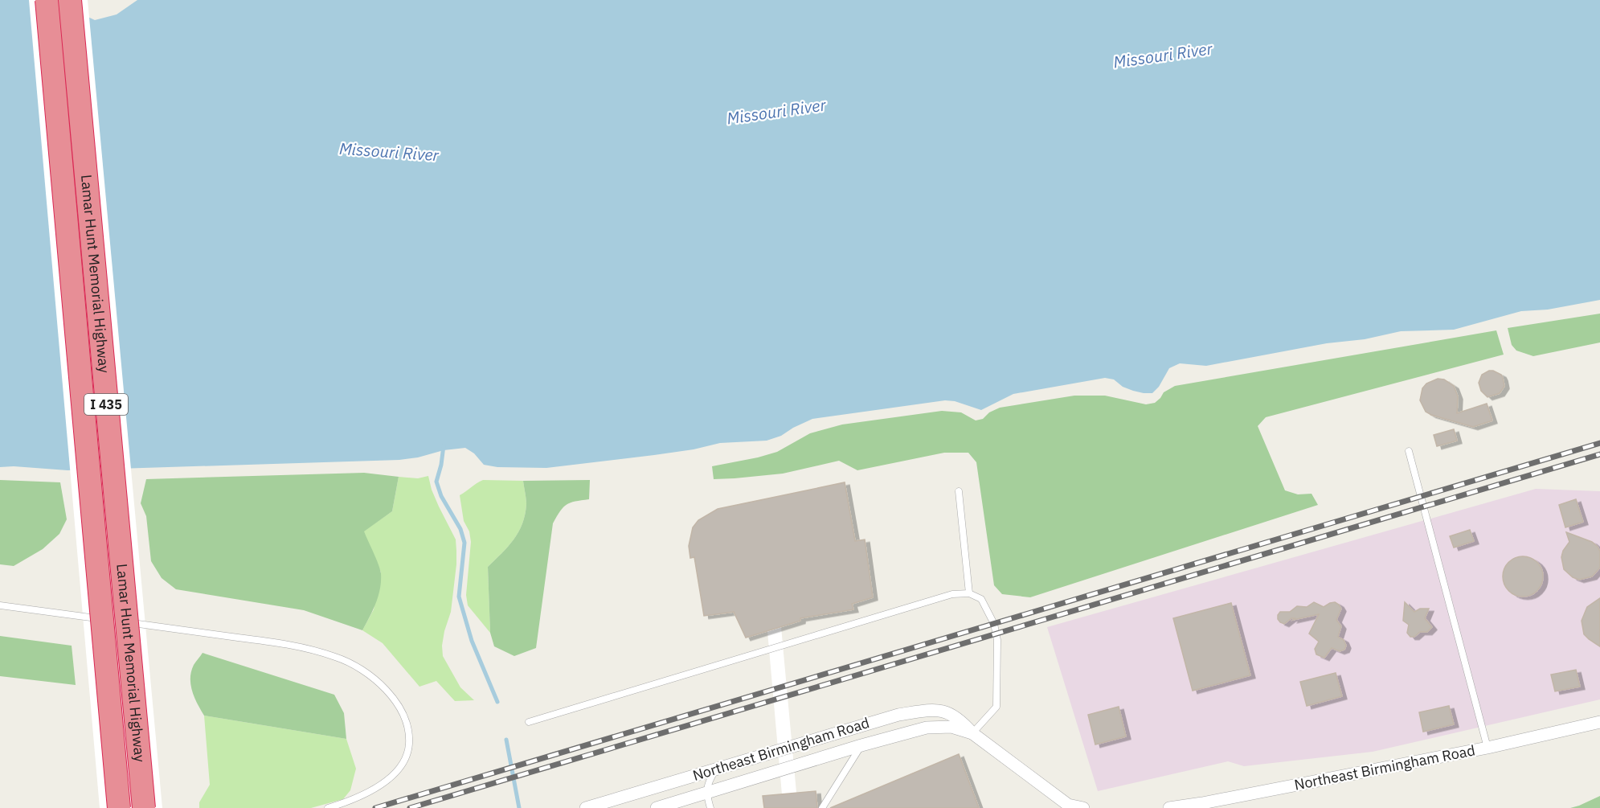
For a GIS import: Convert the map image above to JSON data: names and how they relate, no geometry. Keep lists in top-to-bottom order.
{
  "streets": {
    "highway": ["Lamar Hunt Memorial Highway", "I 435"],
    "street": ["Northeast Birmingham Road"]
  },
  "water": ["Missouri River"]
}
